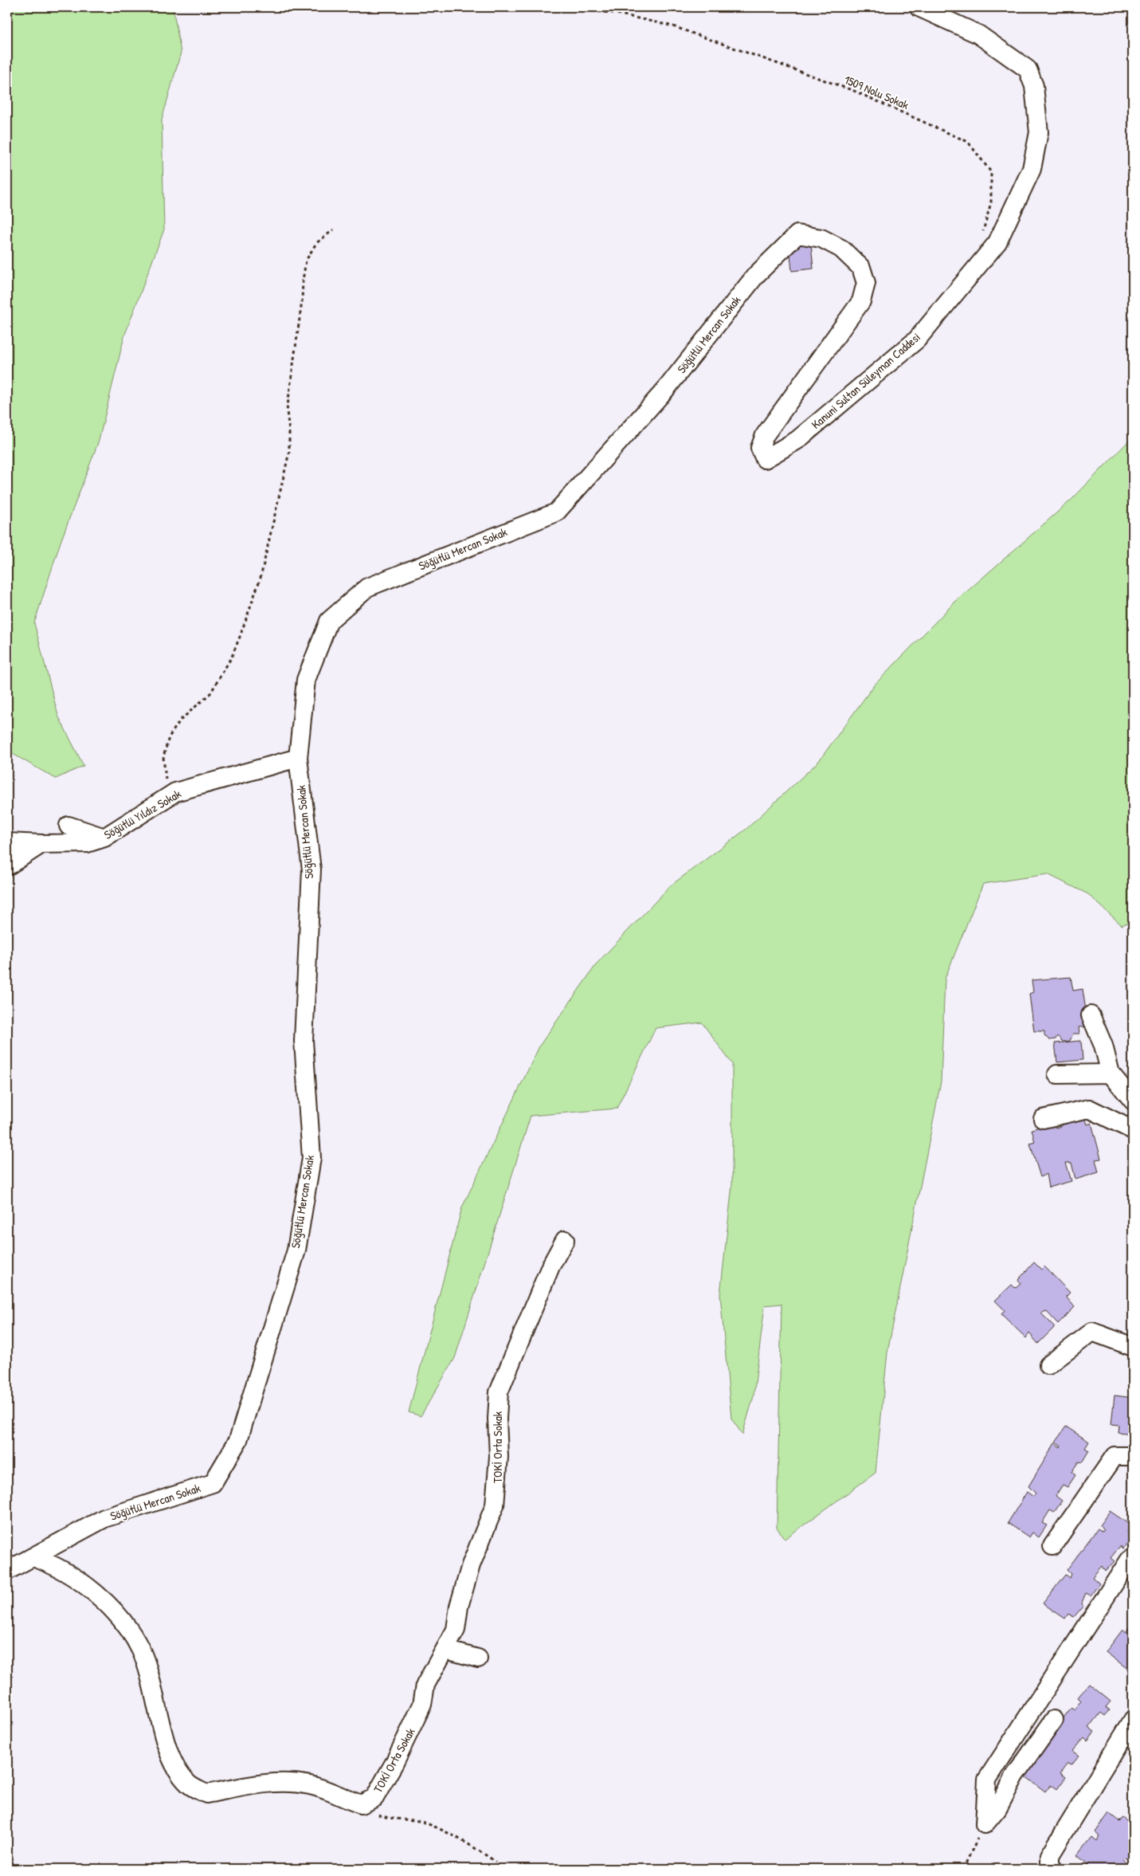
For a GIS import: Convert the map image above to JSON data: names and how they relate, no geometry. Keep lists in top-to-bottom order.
{
  "streets": {
    "street": [
      "Söğütlü Mercan Sokak",
      "Kanuni Sultan Süleyman Caddesi",
      "Söğütlü Yıldız Sokak",
      "TOKİ Orta Sokak"
    ],
    "path": ["1509 Nolu Sokak"]
  },
  "crossings": [
    ["Söğütlü Mercan Sokak", "Kanuni Sultan Süleyman Caddesi"],
    ["Söğütlü Mercan Sokak", "Söğütlü Yıldız Sokak"],
    ["Söğütlü Mercan Sokak", "TOKİ Orta Sokak"]
  ]
}
